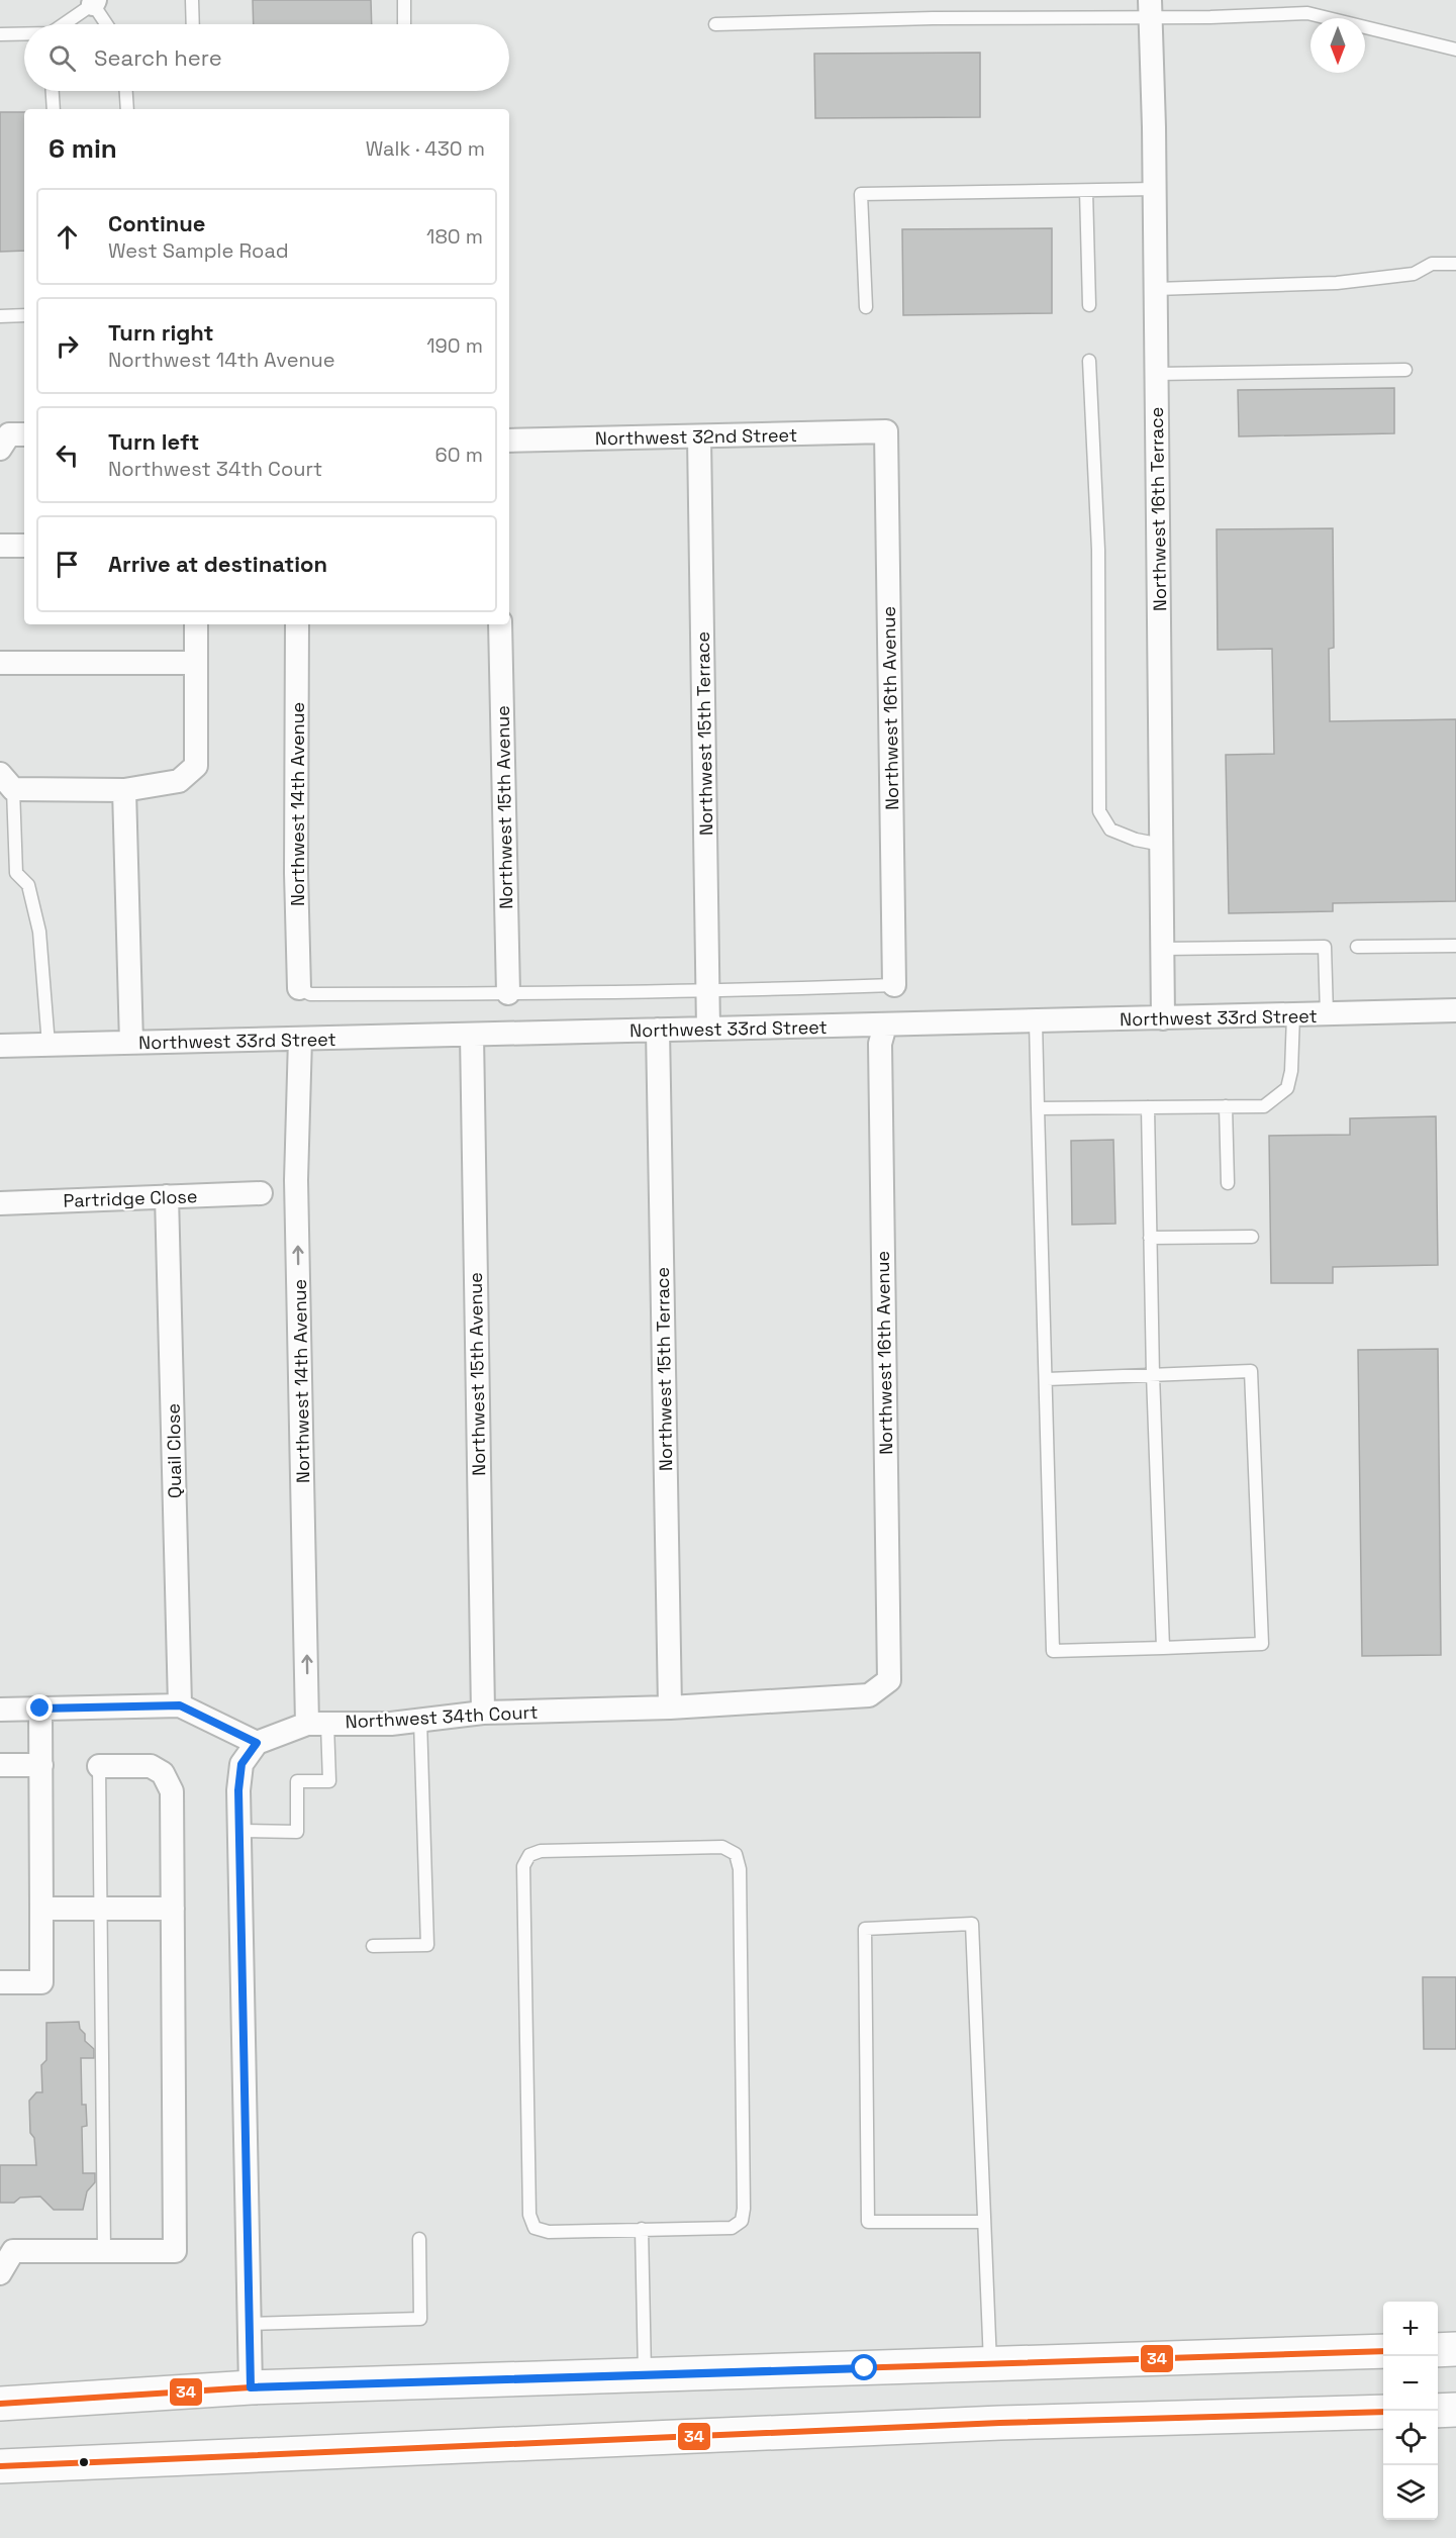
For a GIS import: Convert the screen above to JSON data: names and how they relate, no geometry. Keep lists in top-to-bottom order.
{
  "streets": {
    "street": [
      "Northwest 32nd Street",
      "Northwest 16th Terrace",
      "Northwest 16th Avenue",
      "Northwest 15th Terrace",
      "Northwest 14th Avenue",
      "Northwest 15th Avenue",
      "Northwest 33rd Street",
      "Partridge Close",
      "Quail Close",
      "Northwest 34th Court"
    ]
  },
  "crossings": [
    ["Northwest 32nd Street", "Northwest 16th Avenue"],
    ["Northwest 32nd Street", "Northwest 15th Terrace"],
    ["Northwest 16th Terrace", "Northwest 33rd Street"],
    ["Northwest 16th Avenue", "Northwest 33rd Street"],
    ["Northwest 16th Avenue", "Northwest 34th Court"],
    ["Northwest 15th Terrace", "Northwest 33rd Street"],
    ["Northwest 15th Terrace", "Northwest 34th Court"],
    ["Northwest 14th Avenue", "Northwest 33rd Street"],
    ["Northwest 14th Avenue", "Northwest 34th Court"],
    ["Northwest 15th Avenue", "Northwest 33rd Street"],
    ["Northwest 15th Avenue", "Northwest 34th Court"],
    ["Partridge Close", "Quail Close"]
  ],
  "one_way": ["Northwest 14th Avenue"],
  "lines": ["transit line 34"],
  "north": "bottom",
  "page": {
    "search": "Search here",
    "heading": ["6 min", "Walk · 430 m"],
    "list": [
      ["Continue", "West Sample Road", "180 m"],
      ["Turn right", "Northwest 14th Avenue", "190 m"],
      ["Turn left", "Northwest 34th Court", "60 m"],
      "Arrive at destination"
    ],
    "map_buttons": ["+", "−"]
  }
}
